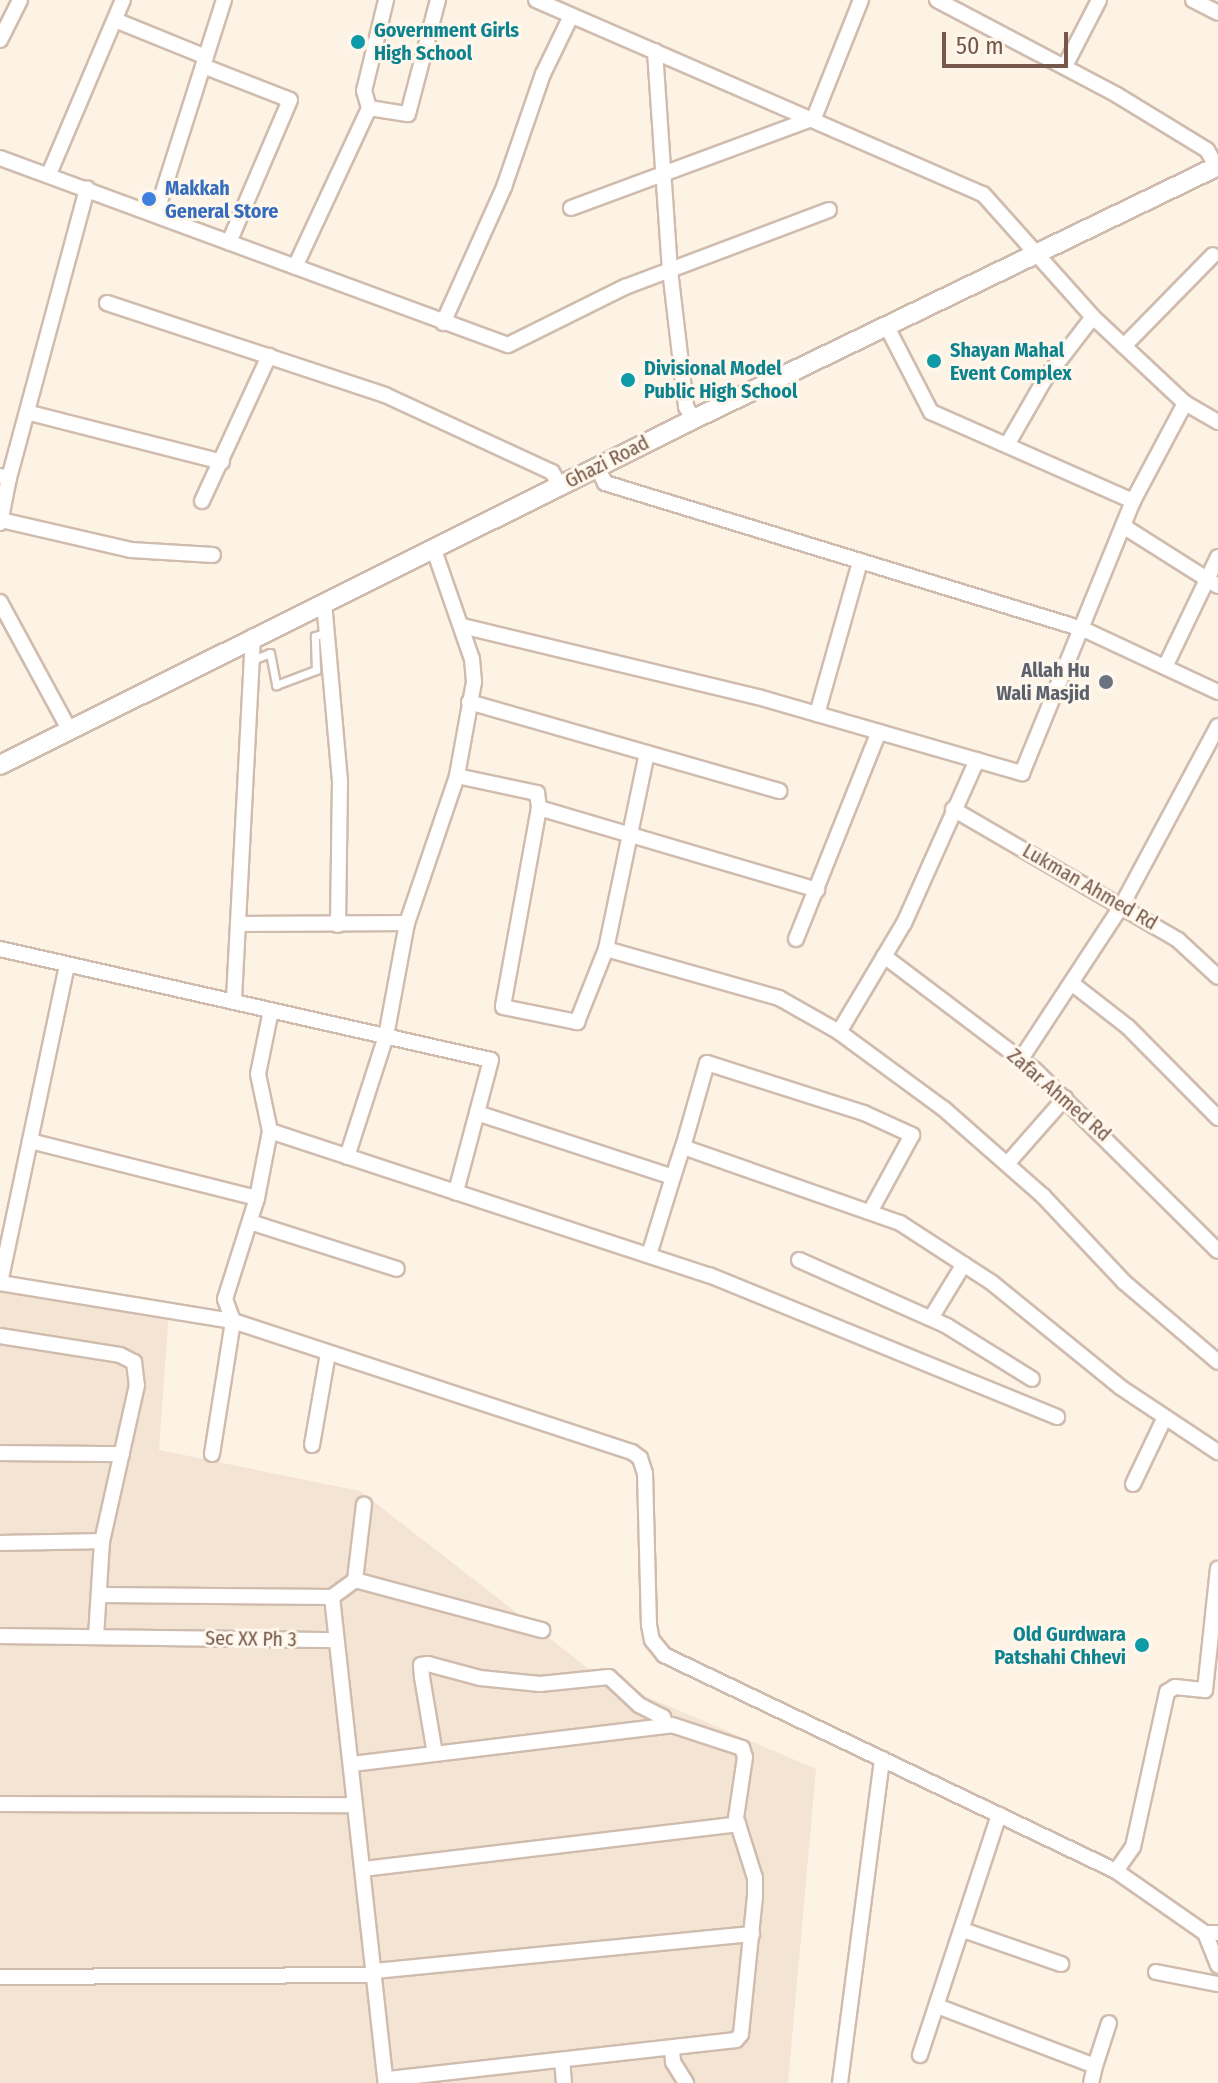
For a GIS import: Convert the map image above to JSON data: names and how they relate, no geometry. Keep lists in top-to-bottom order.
{
  "streets": {
    "main road": ["Ghazi Road"],
    "street": ["Lukman Ahmed Rd", "Zafar Ahmed Rd", "Sec XX Ph 3"]
  },
  "places": [
    "Government Girls High School",
    "Makkah General Store",
    "Shayan Mahal Event Complex",
    "Divisional Model Public High School",
    "Allah Hu Wali Masjid",
    "Old Gurdwara Patshahi Chhevi"
  ],
  "scale_bar": "50 m"
}
